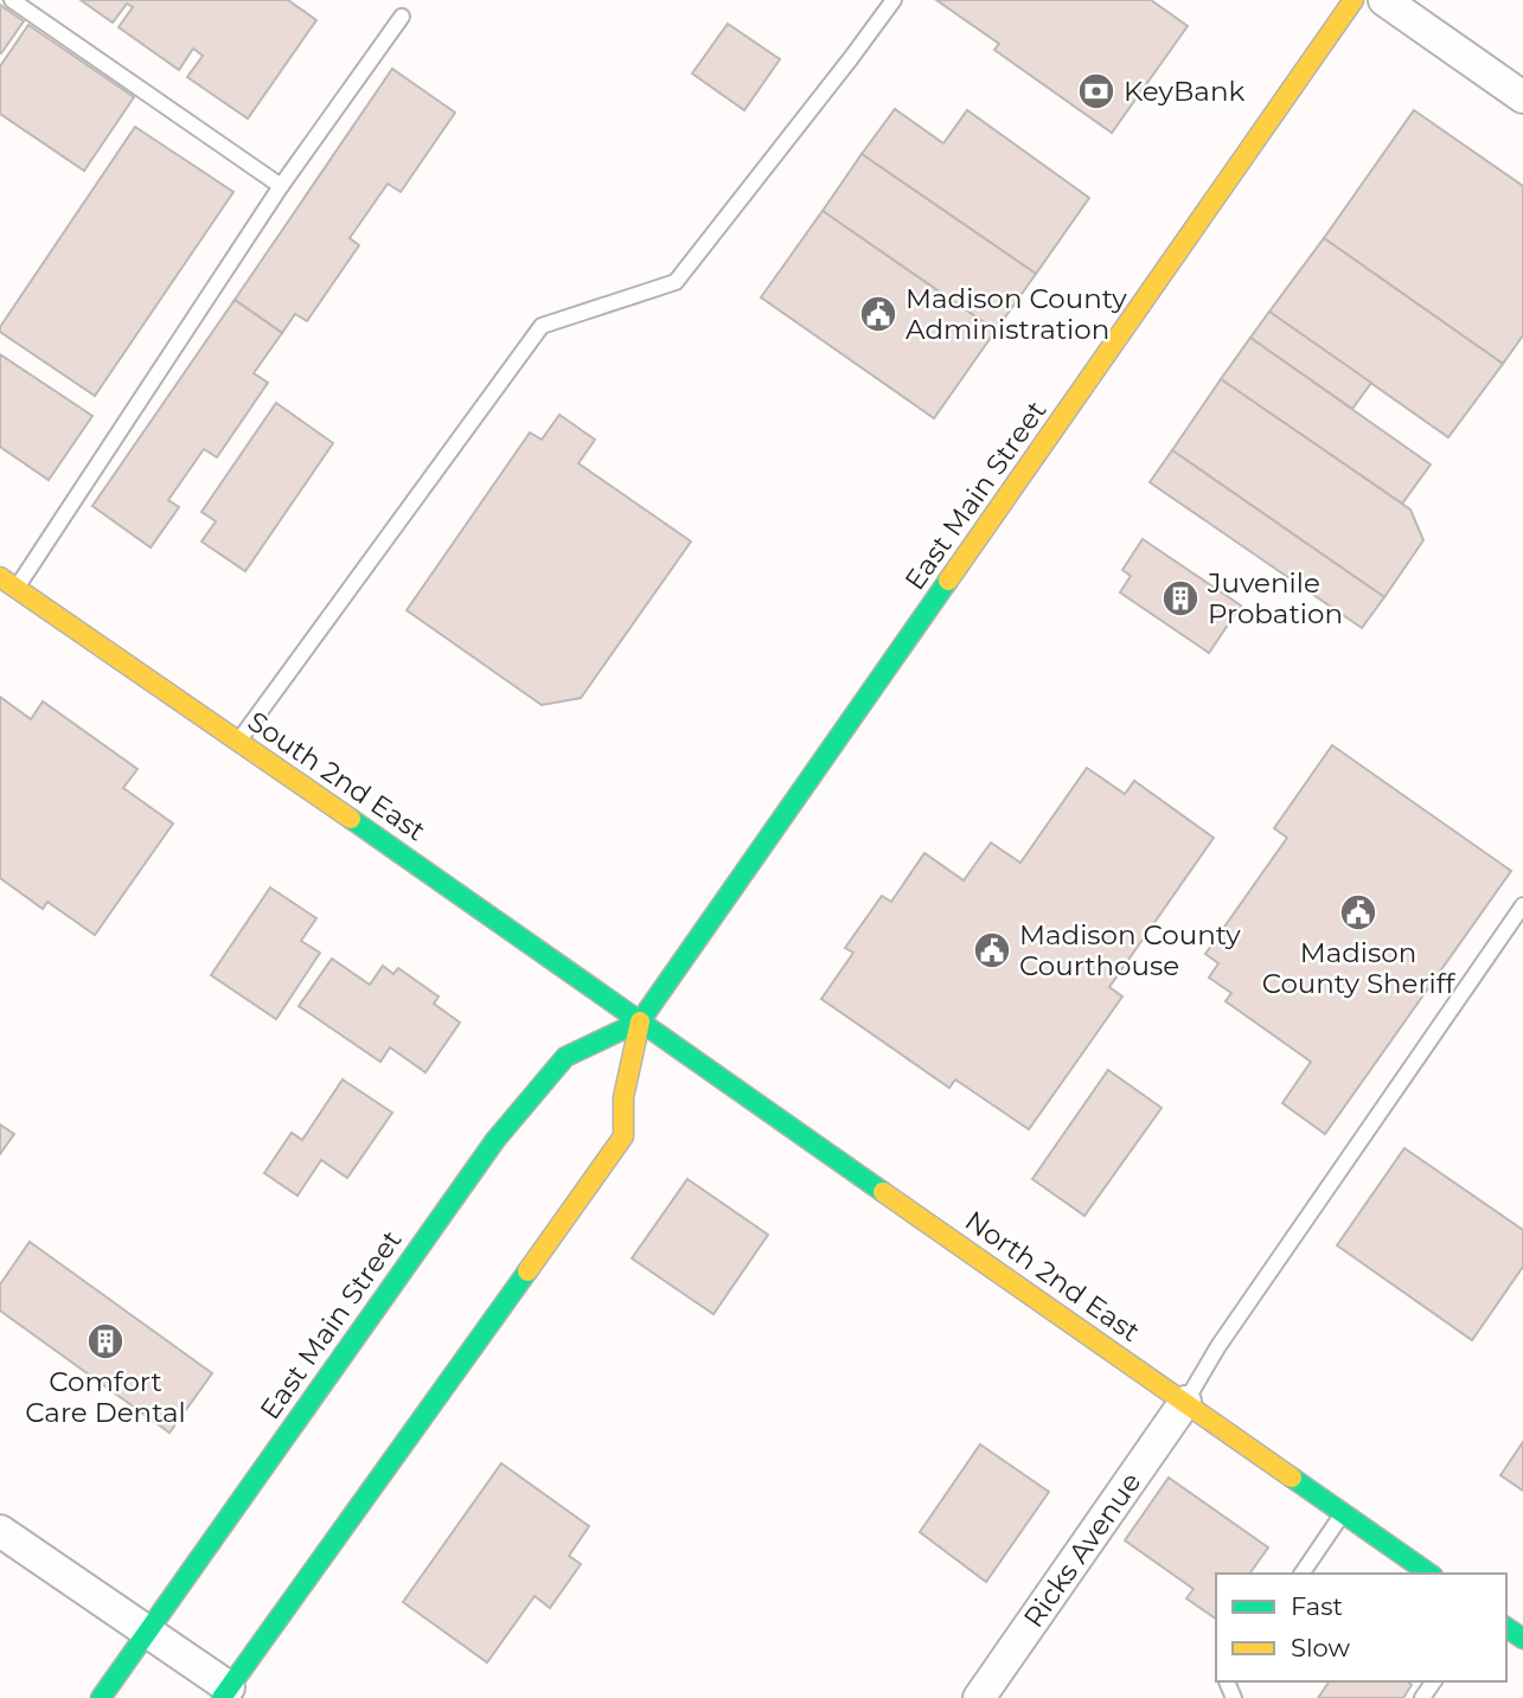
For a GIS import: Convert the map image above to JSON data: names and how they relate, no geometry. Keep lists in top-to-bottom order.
{
  "streets": {
    "main road": ["East Main Street", "South 2nd East", "North 2nd East"],
    "street": ["Ricks Avenue"]
  },
  "crossings": [
    ["East Main Street", "South 2nd East"],
    ["East Main Street", "North 2nd East"],
    ["South 2nd East", "North 2nd East"],
    ["North 2nd East", "Ricks Avenue"]
  ],
  "places": {
    "bank": ["KeyBank"],
    "public building": ["Madison County Administration", "Madison County Sheriff", "Madison County Courthouse"],
    "building": ["Juvenile Probation", "Comfort Care Dental"]
  },
  "legend": ["Fast", "Slow"]
}
